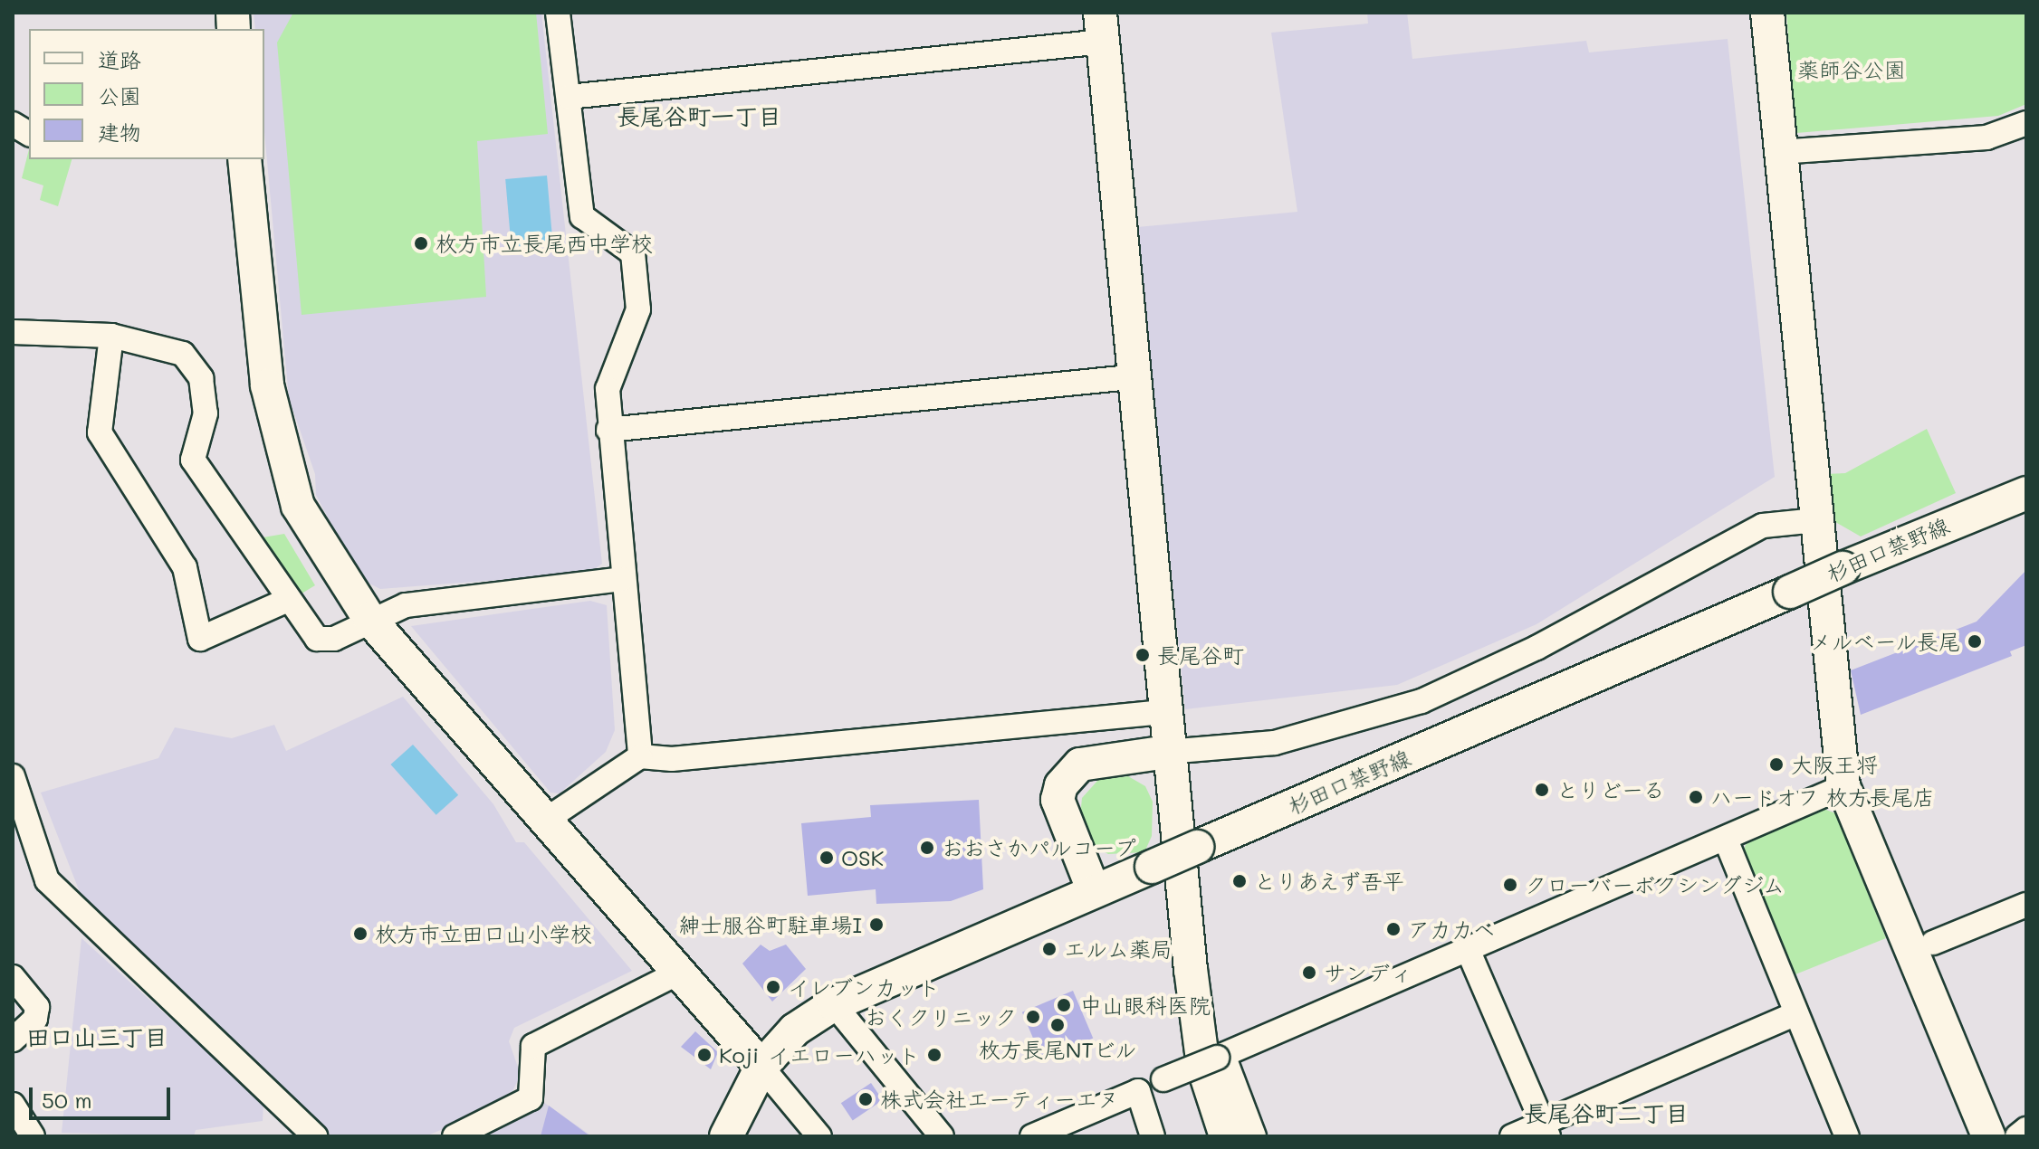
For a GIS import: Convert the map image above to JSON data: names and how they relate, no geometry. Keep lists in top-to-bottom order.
{
  "streets": {
    "street": ["杉田口禁野線"]
  },
  "districts": ["長尾谷町一丁目", "田口山三丁目", "長尾谷町二丁目"],
  "parks": ["薬師谷公園"],
  "places": [
    "枚方市立長尾西中学校",
    "メルベール長尾",
    "長尾谷町",
    "大阪王将",
    "とりどーる",
    "ハードオフ 枚方長尾店",
    "おおさかパルコープ",
    "OSK",
    "とりあえず吾平",
    "クローバーボクシングジム",
    "紳士服谷町駐車場I",
    "アカカベ",
    "枚方市立田口山小学校",
    "エルム薬局",
    "サンディ",
    "イレブンカット",
    "中山眼科医院",
    "おくクリニック",
    "枚方長尾NTビル",
    "Koji",
    "イエローハット",
    "株式会社エーティーエヌ"
  ],
  "legend": ["道路", "公園", "建物"],
  "scale_bar": "50 m"
}
